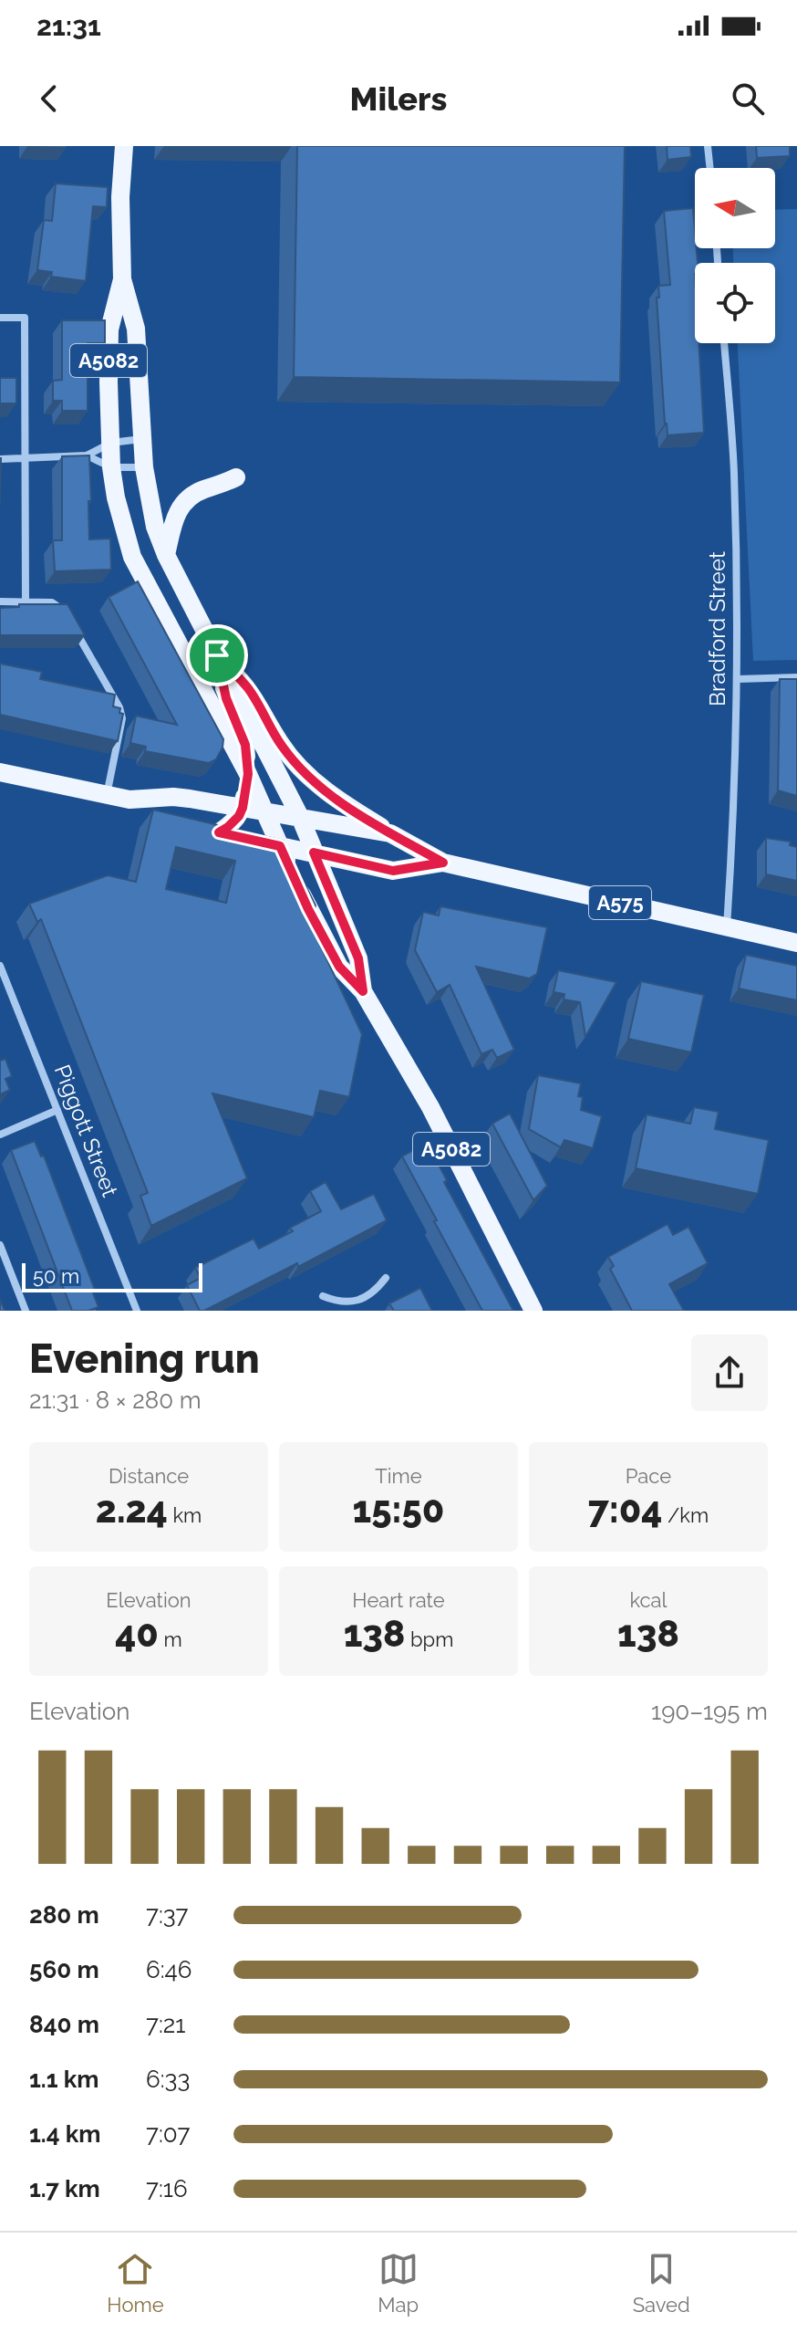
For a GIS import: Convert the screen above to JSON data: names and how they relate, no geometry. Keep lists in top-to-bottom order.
{
  "streets": {
    "main road": ["A5082", "A575"],
    "street": ["Bradford Street", "Piggott Street"]
  },
  "crossings": [
    ["A5082", "A575"],
    ["Bradford Street", "A575"]
  ],
  "scale_bar": "50 m",
  "north": "left",
  "page": {
    "status": "21:31",
    "header": "Milers",
    "scale": "50 m",
    "heading": ["Evening run", "21:31 · 8 × 280 m"],
    "stats": [
      ["Distance", "2.24 km"],
      ["Time", "15:50"],
      ["Pace", "7:04 /km"],
      ["Elevation", "40 m"],
      ["Heart rate", "138 bpm"],
      ["kcal", "138"]
    ],
    "chart": ["Elevation", "190–195 m"],
    "list": [
      {
        "name": "280 m",
        "note": "7:37"
      },
      {
        "name": "560 m",
        "note": "6:46"
      },
      {
        "name": "840 m",
        "note": "7:21"
      },
      {
        "name": "1.1 km",
        "note": "6:33"
      },
      {
        "name": "1.4 km",
        "note": "7:07"
      },
      {
        "name": "1.7 km",
        "note": "7:16"
      }
    ],
    "tabs": ["Home", "Map", "Saved"]
  }
}
